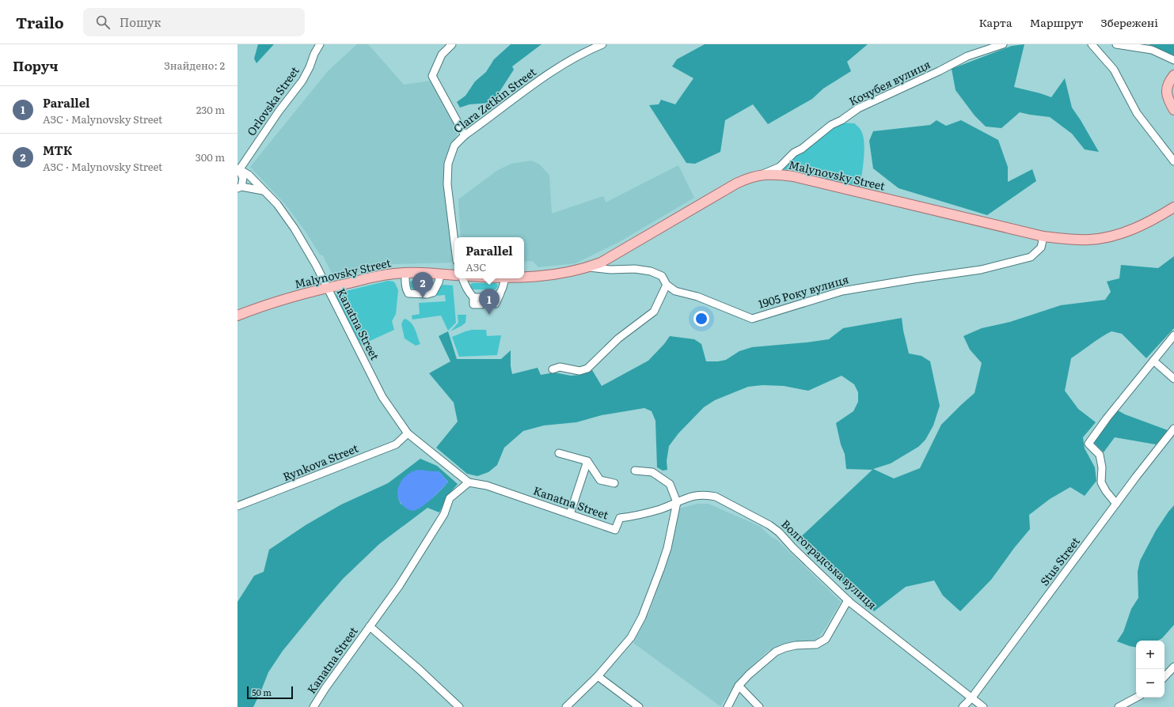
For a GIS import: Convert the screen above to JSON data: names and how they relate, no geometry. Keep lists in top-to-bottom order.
{
  "streets": {
    "main road": ["Malynovsky Street"],
    "street": [
      "Кочубея вулиця",
      "Clara Zetkin Street",
      "Orlovska Street",
      "1905 Року вулиця",
      "Kanatna Street",
      "Rynkova Street",
      "Stus Street",
      "Волгоградська вулиця"
    ]
  },
  "crossings": [
    ["Кочубея вулиця", "Malynovsky Street"],
    ["Orlovska Street", "Kanatna Street"],
    ["Malynovsky Street", "1905 Року вулиця"],
    ["Malynovsky Street", "Kanatna Street"],
    ["Kanatna Street", "Rynkova Street"],
    ["Kanatna Street", "Волгоградська вулиця"],
    ["Stus Street", "Волгоградська вулиця"]
  ],
  "scale_bar": "50 m",
  "page": {
    "header": "Trailo",
    "search": "Пошук",
    "nav": ["Карта", "Маршрут", "Збережені"],
    "heading": ["Поруч", "Знайдено: 2"],
    "list": [
      {
        "mark": "1",
        "name": "Parallel",
        "note": "АЗС · Malynovsky Street",
        "value": "230 m"
      },
      {
        "mark": "2",
        "name": "МТК",
        "note": "АЗС · Malynovsky Street",
        "value": "300 m"
      }
    ],
    "popup": ["Parallel", "АЗС"],
    "pins": ["2", "1"],
    "map_buttons": ["+", "−"],
    "scale": "50 m"
  }
}
